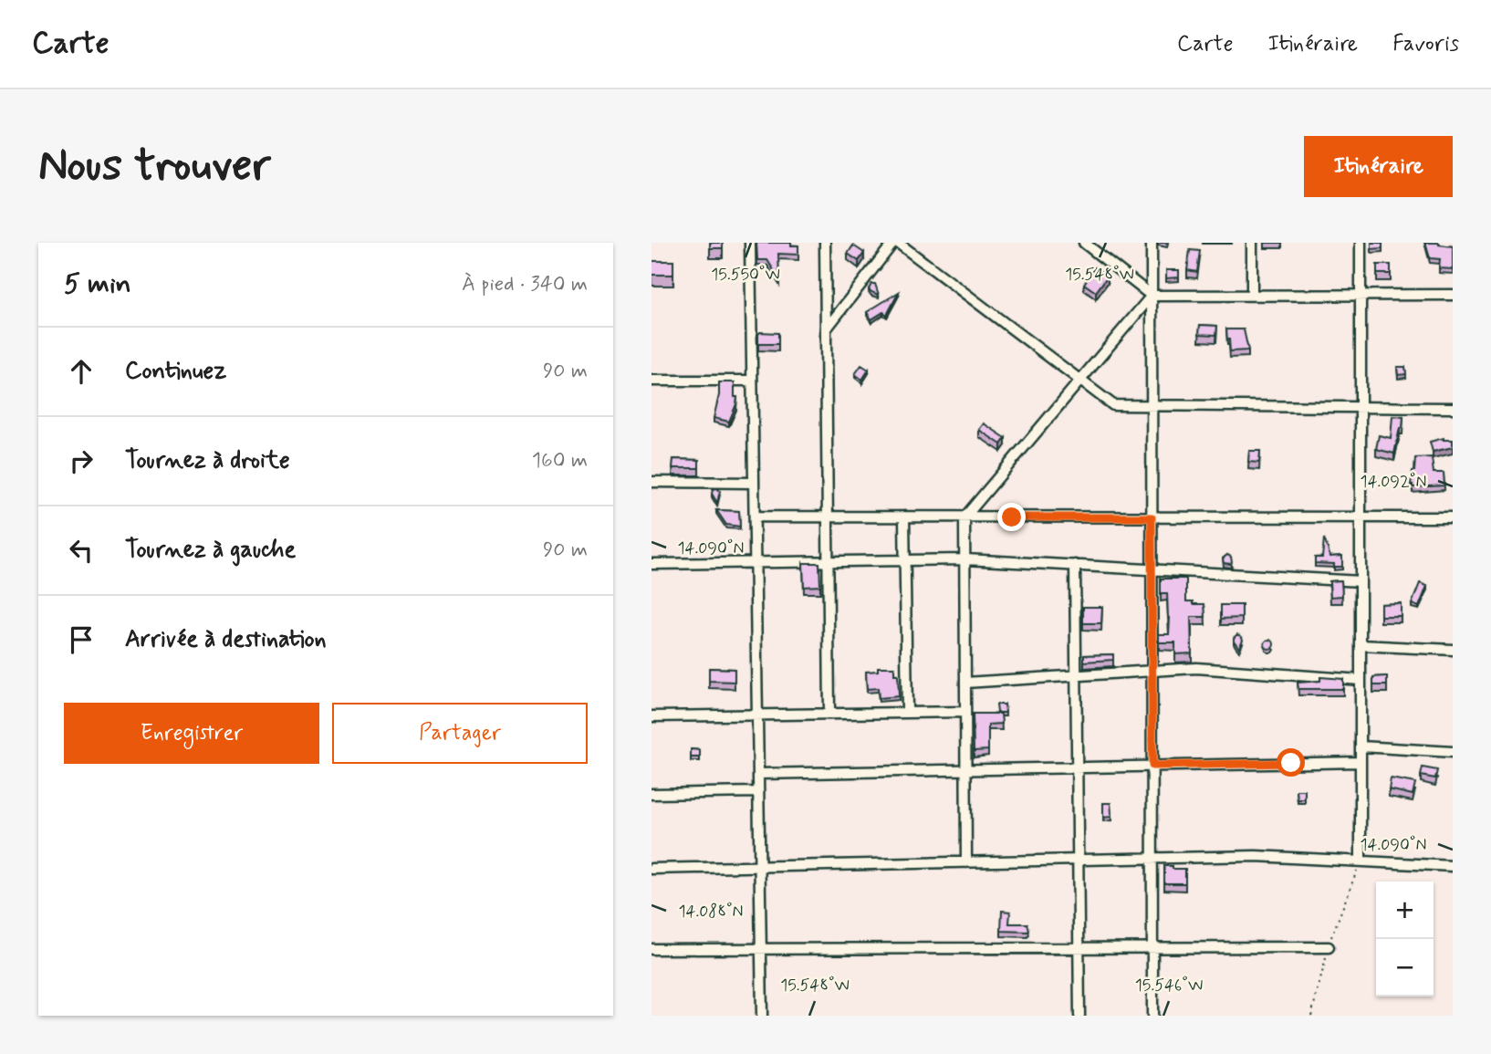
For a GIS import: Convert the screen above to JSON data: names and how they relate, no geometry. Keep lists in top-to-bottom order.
{
  "page": {
    "header": "Carte",
    "nav": ["Carte", "Itinéraire", "Favoris"],
    "buttons": [
      "Itinéraire",
      ["Enregistrer", "Partager"]
    ],
    "title": "Nous trouver",
    "heading": ["5 min", "À pied · 340 m"],
    "list": [
      ["Continuez", "90 m"],
      ["Tournez à droite", "160 m"],
      ["Tournez à gauche", "90 m"],
      "Arrivée à destination"
    ],
    "map_buttons": ["+", "−"]
  },
  "coordinates": [
    "15.550°W",
    "15.548°W",
    "14.092°N",
    "14.090°N",
    "14.088°N",
    "15.546°W"
  ]
}
